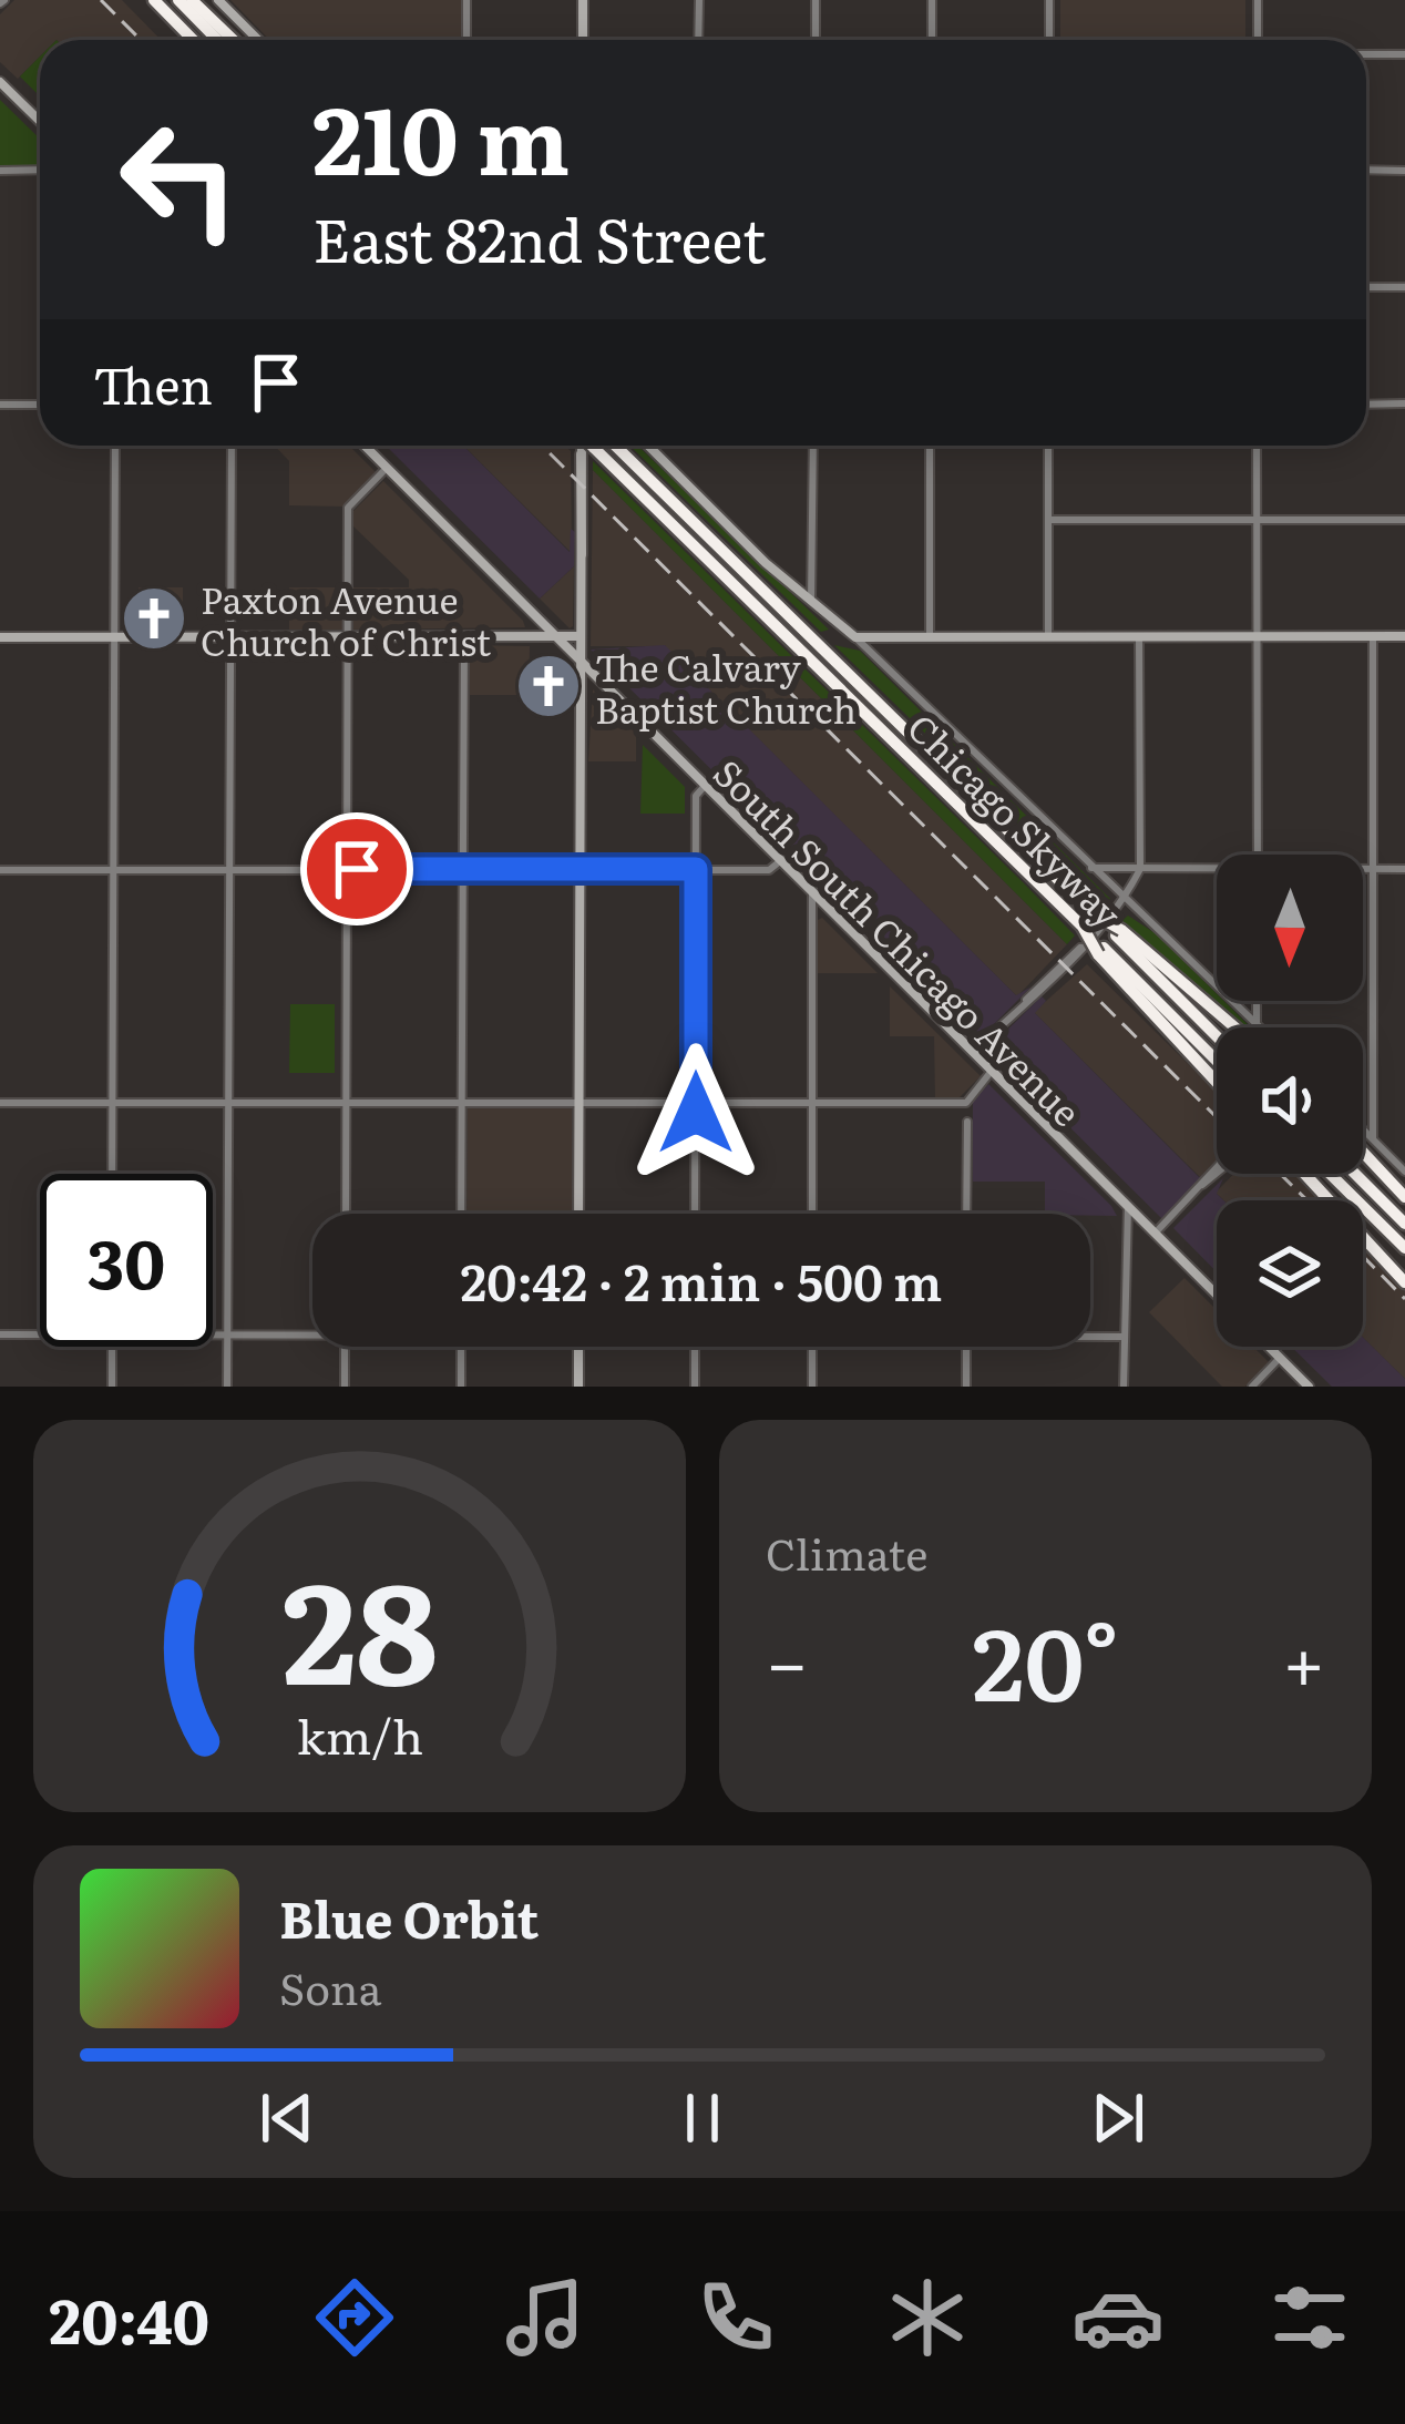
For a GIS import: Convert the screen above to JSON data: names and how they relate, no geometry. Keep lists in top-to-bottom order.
{
  "streets": {
    "highway": ["Chicago Skyway"],
    "main road": ["South South Chicago Avenue"]
  },
  "places": {
    "church": ["Paxton Avenue Church of Christ", "The Calvary Baptist Church"]
  },
  "north": "bottom",
  "page": {
    "turn": ["210 m", "East 82nd Street"],
    "then": "Then",
    "limit": "30",
    "trip": "20:42 · 2 min · 500 m",
    "tile": "Climate",
    "heat": ["−", "20°", "+"],
    "song": ["Blue Orbit", "Sona"],
    "tabs": "20:40",
    "gauge": ["28", "km/h"]
  }
}
